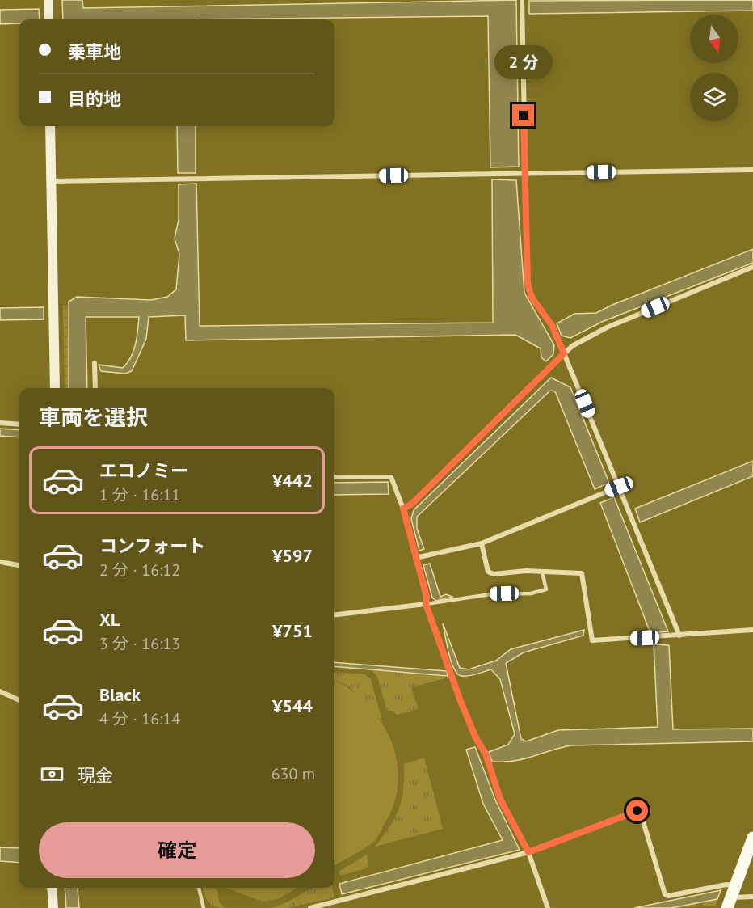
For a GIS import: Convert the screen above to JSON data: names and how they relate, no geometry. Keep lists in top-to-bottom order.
{
  "north": "bottom",
  "page": {
    "banner": ["乗車地", "目的地"],
    "bubble": "2 分",
    "heading": "車両を選択",
    "list": [
      {
        "name": "エコノミー",
        "note": "1 分 · 16:11",
        "value": "¥442"
      },
      {
        "name": "コンフォート",
        "note": "2 分 · 16:12",
        "value": "¥597"
      },
      {
        "name": "XL",
        "note": "3 分 · 16:13",
        "value": "¥751"
      },
      {
        "name": "Black",
        "note": "4 分 · 16:14",
        "value": "¥544"
      }
    ],
    "pay": ["現金", "630 m"],
    "buttons": "確定"
  }
}
